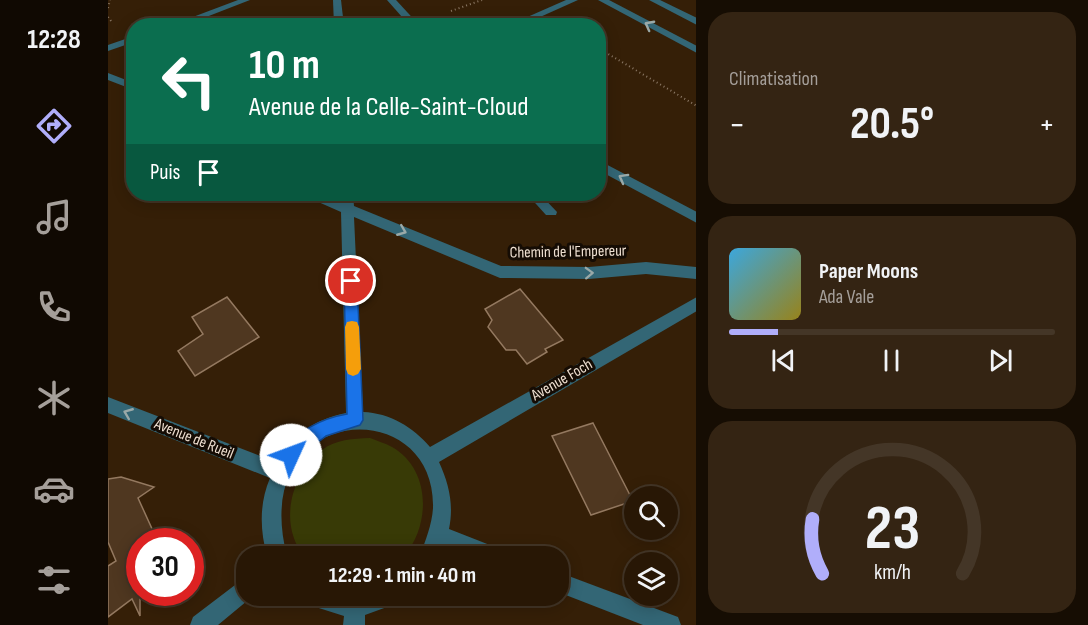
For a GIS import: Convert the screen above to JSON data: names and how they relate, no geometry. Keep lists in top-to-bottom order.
{
  "streets": {
    "street": ["Chemin de l'Empereur", "Avenue Foch", "Avenue de Rueil"]
  },
  "one_way": ["Chemin de l'Empereur", "Avenue de Rueil"],
  "page": {
    "tabs": "12:28",
    "tile": "Climatisation",
    "turn": ["10 m", "Avenue de la Celle-Saint-Cloud"],
    "heat": ["−", "20.5°", "+"],
    "then": "Puis",
    "song": ["Paper Moons", "Ada Vale"],
    "limit": "30",
    "trip": "12:29 · 1 min · 40 m",
    "gauge": ["23", "km/h"]
  }
}
